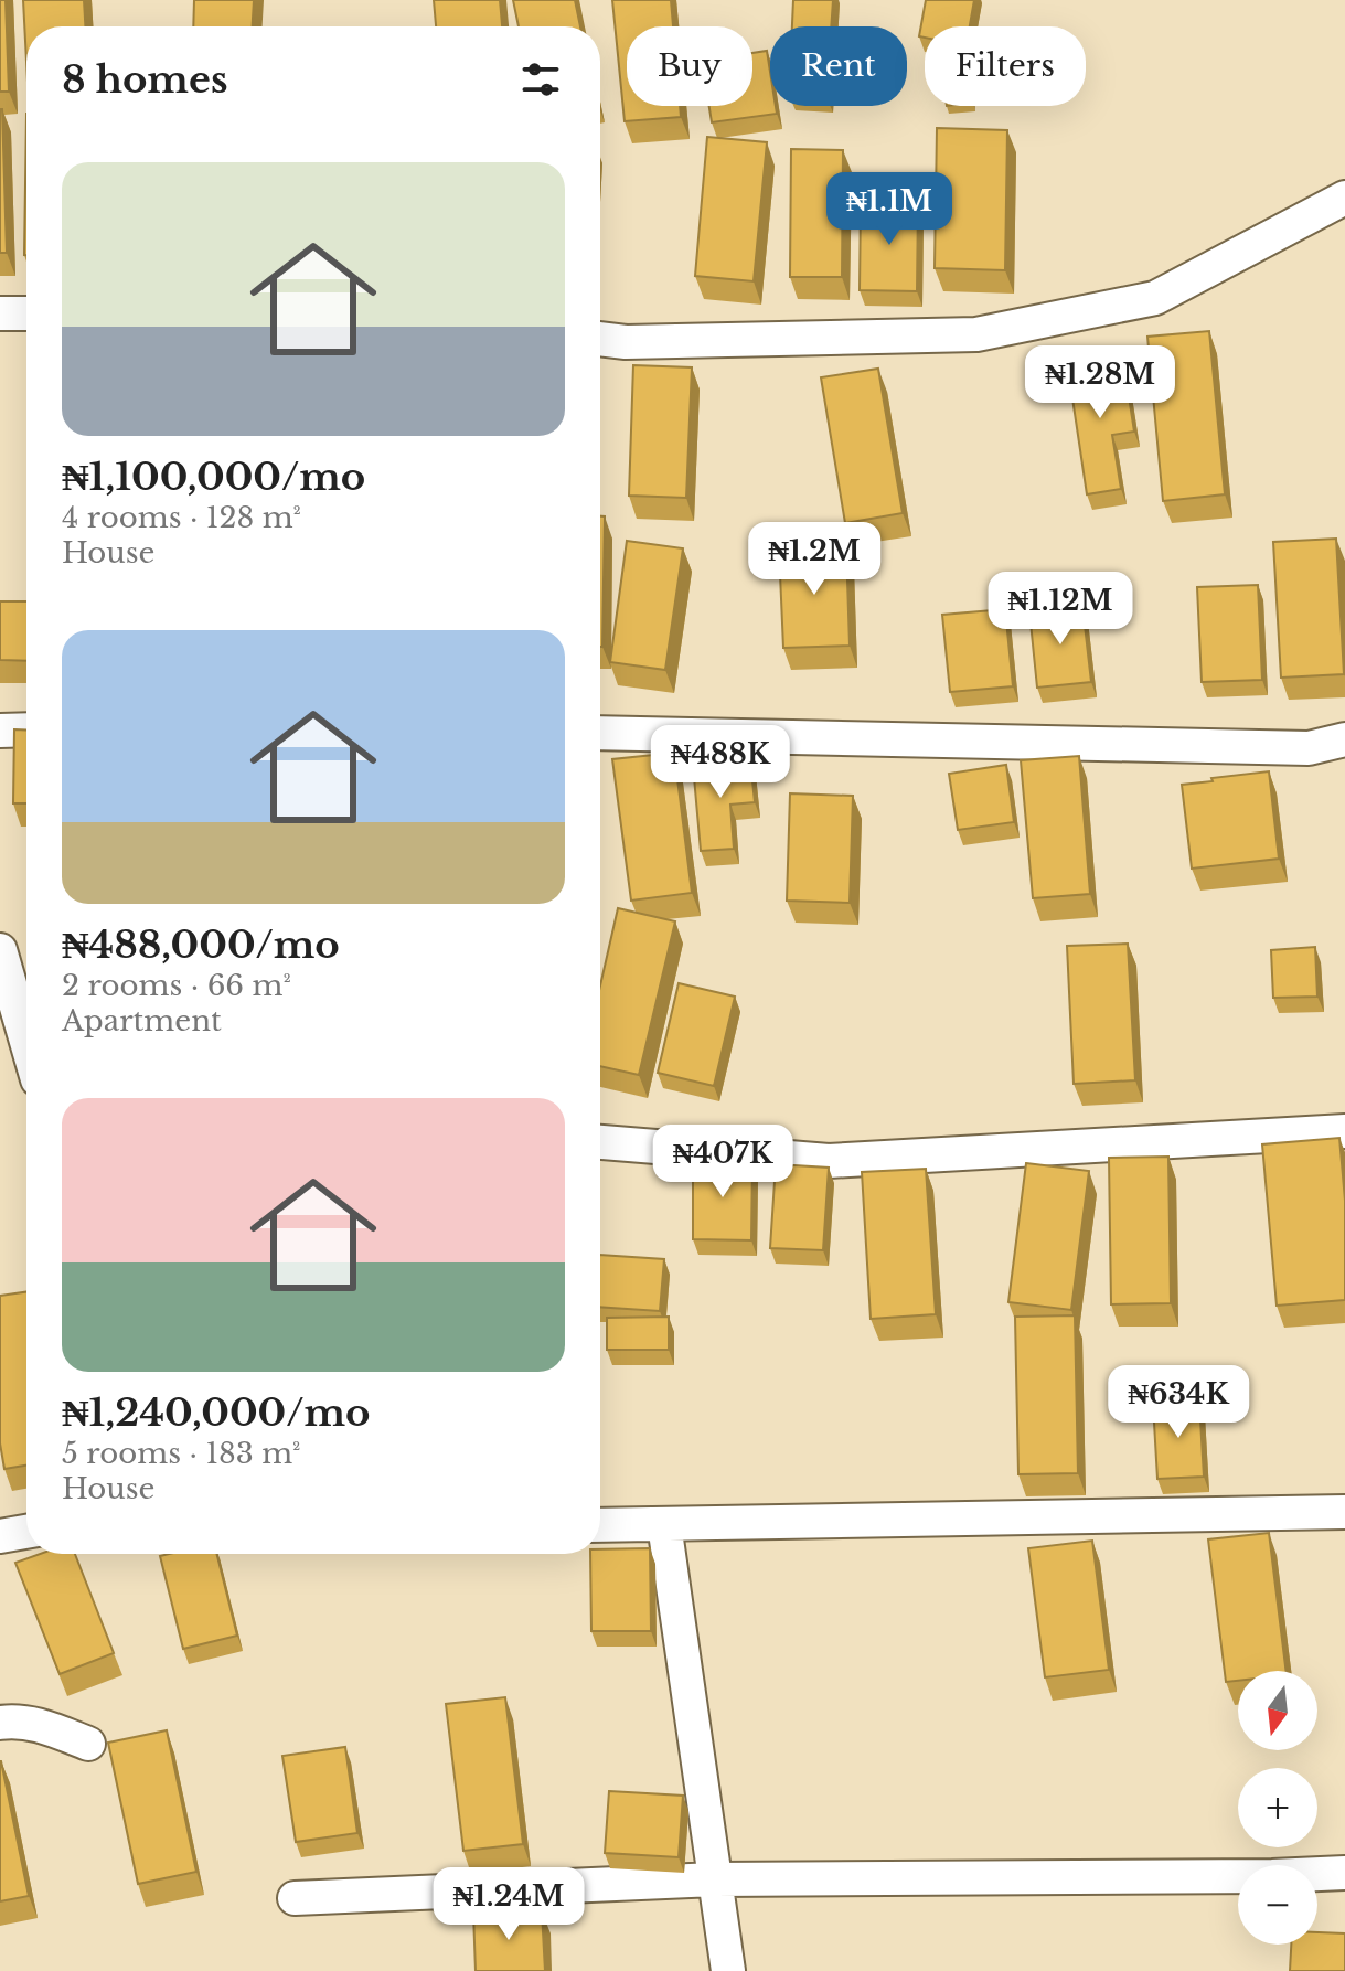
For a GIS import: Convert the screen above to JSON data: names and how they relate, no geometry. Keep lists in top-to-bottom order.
{
  "north": "bottom",
  "page": {
    "chip": ["Buy", "Rent", "Filters"],
    "heading": "8 homes",
    "list": [
      {
        "name": "₦1,100,000/mo",
        "note": "4 rooms · 128 m² · House"
      },
      {
        "name": "₦488,000/mo",
        "note": "2 rooms · 66 m² · Apartment"
      },
      {
        "name": "₦1,240,000/mo",
        "note": "5 rooms · 183 m² · House"
      }
    ],
    "price": [
      "₦1.1M",
      "₦1.28M",
      "₦1.2M",
      "₦1.12M",
      "₦488K",
      "₦407K",
      "₦634K",
      "₦1.24M"
    ],
    "map_buttons": ["+", "−"]
  }
}
